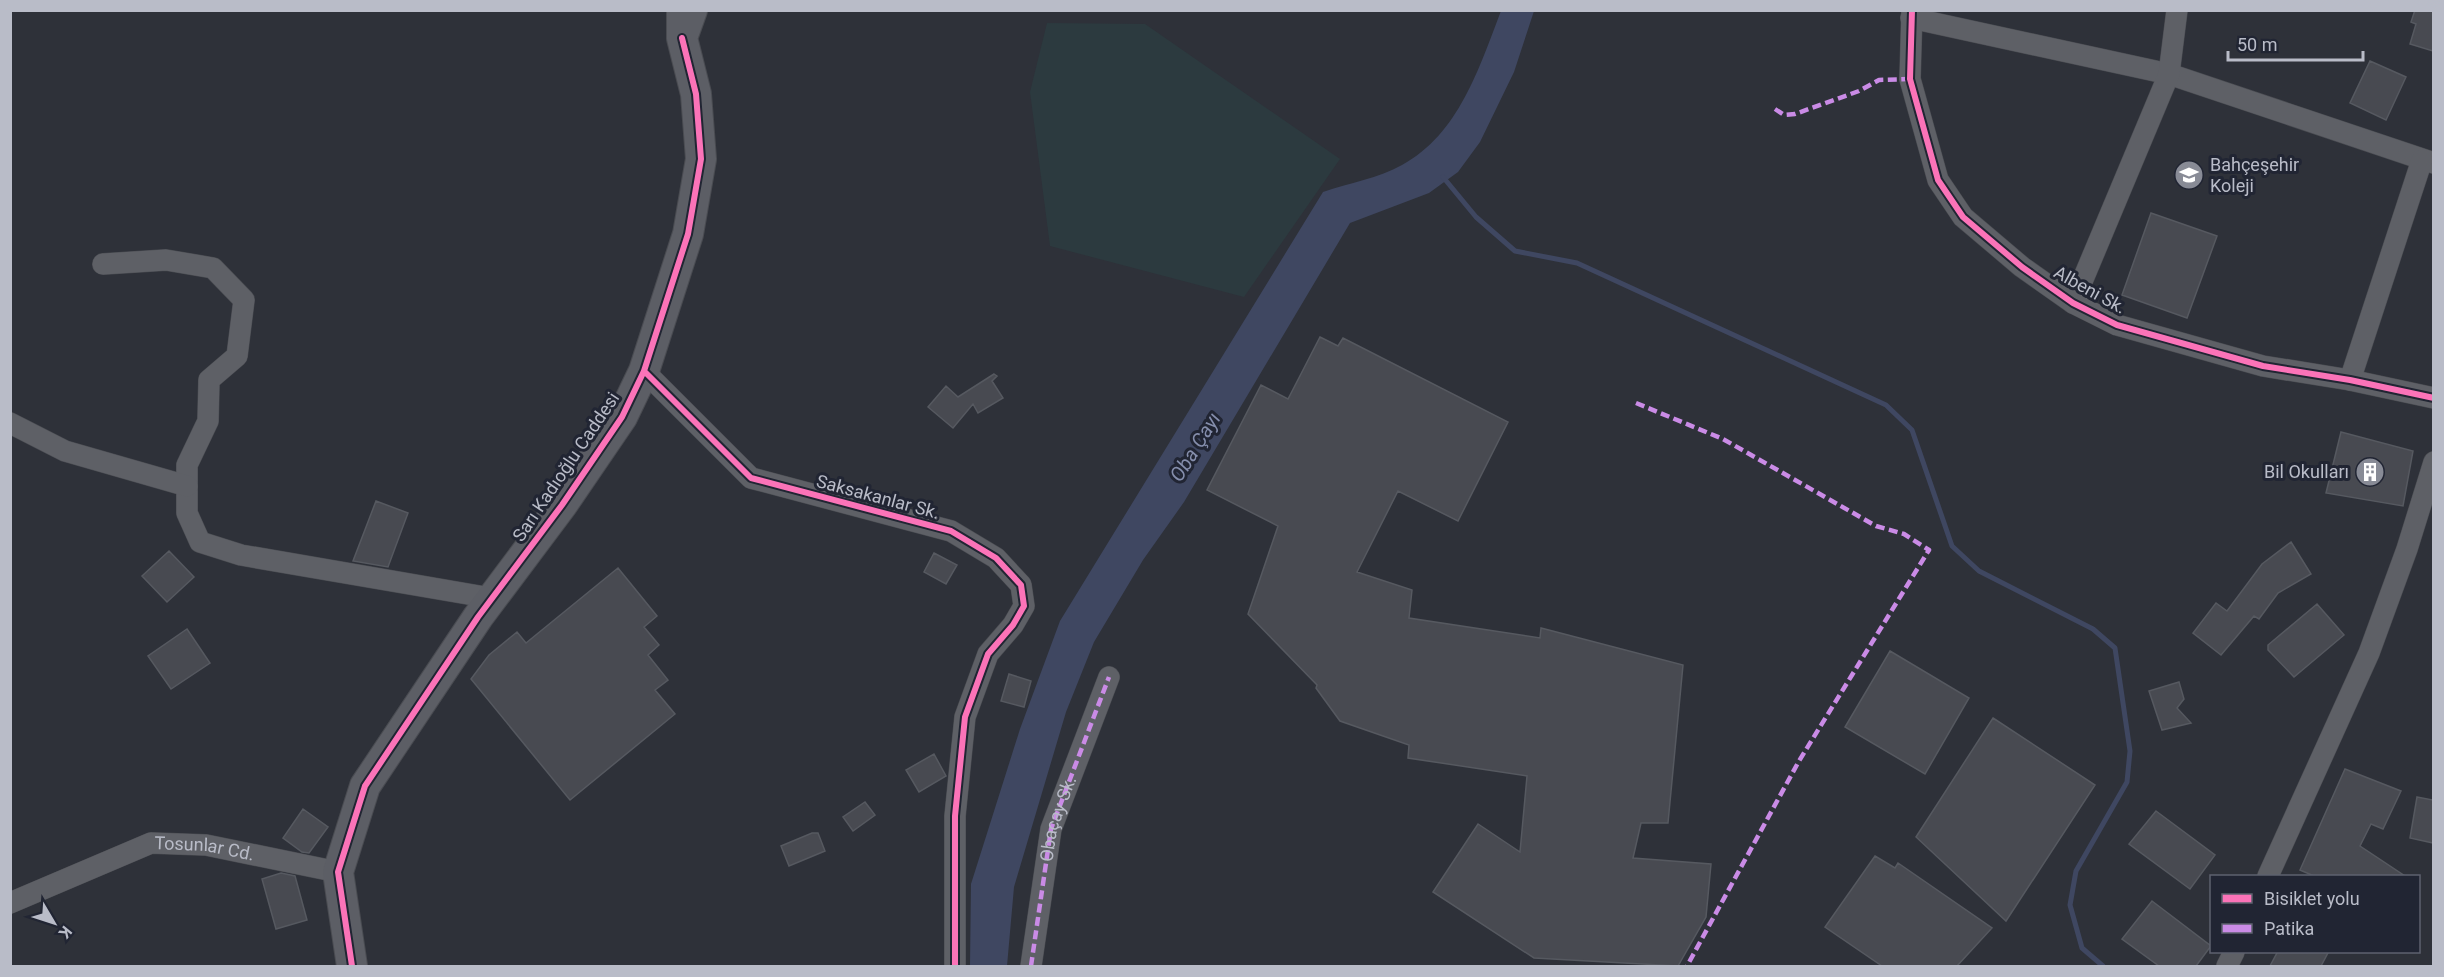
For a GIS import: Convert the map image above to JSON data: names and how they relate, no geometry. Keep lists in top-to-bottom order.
{
  "streets": {
    "street": [
      "Albeni Sk.",
      "Sarı Kadıoğlu Caddesi",
      "Saksakanlar Sk.",
      "Obaçay Sk.",
      "Tosunlar Cd."
    ]
  },
  "crossings": [
    ["Sarı Kadıoğlu Caddesi", "Saksakanlar Sk."],
    ["Sarı Kadıoğlu Caddesi", "Tosunlar Cd."]
  ],
  "water": ["Oba Çayı"],
  "places": {
    "school or university": ["Bahçeşehir Koleji"],
    "building": ["Bil Okulları"]
  },
  "legend": ["Bisiklet yolu", "Patika"],
  "scale_bar": "50 m",
  "north": "bottom right"
}
